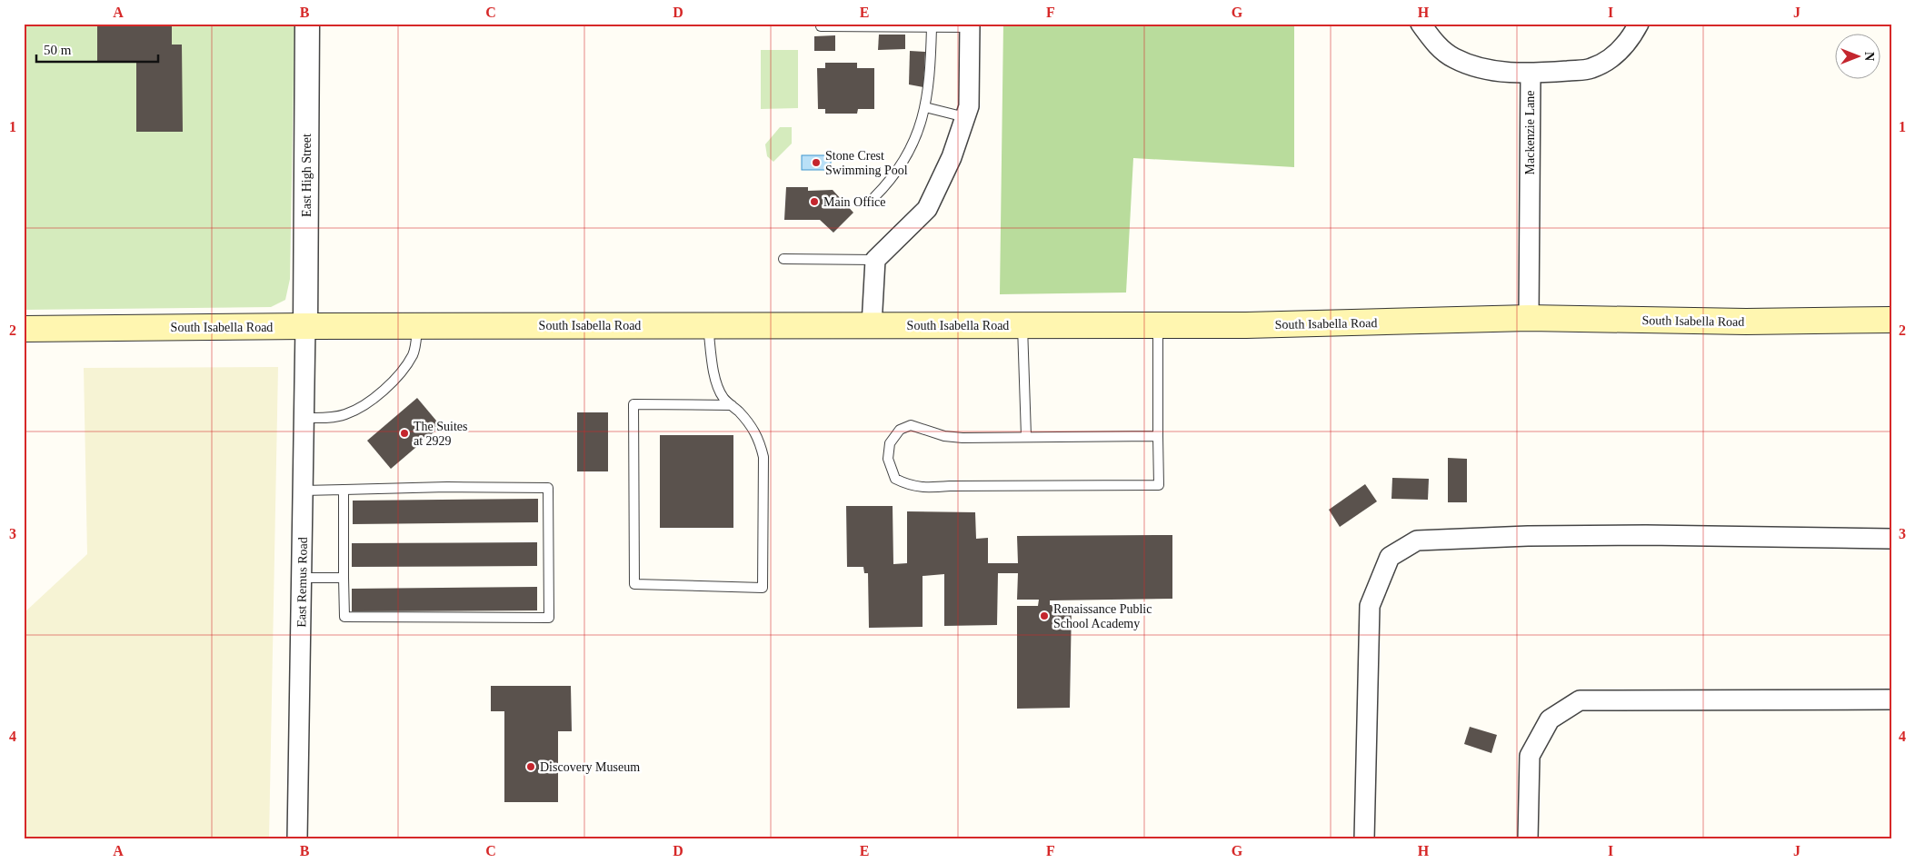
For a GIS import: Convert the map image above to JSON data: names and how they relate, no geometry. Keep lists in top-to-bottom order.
{
  "streets": {
    "main road": ["South Isabella Road"],
    "street": ["Mackenzie Lane", "East High Street", "East Remus Road"]
  },
  "crossings": [
    ["Mackenzie Lane", "South Isabella Road"],
    ["East High Street", "South Isabella Road"],
    ["East High Street", "East Remus Road"],
    ["South Isabella Road", "East Remus Road"]
  ],
  "places": [
    "Stone Crest Swimming Pool",
    "Main Office",
    "The Suites at 2929",
    "Renaissance Public School Academy",
    "Discovery Museum"
  ],
  "scale_bar": "50 m",
  "north": "right",
  "grid": {
    "columns": [
      "A",
      "B",
      "C",
      "D",
      "E",
      "F",
      "G",
      "H",
      "I",
      "J"
    ],
    "rows": [
      "1",
      "2",
      "3",
      "4"
    ]
  }
}
